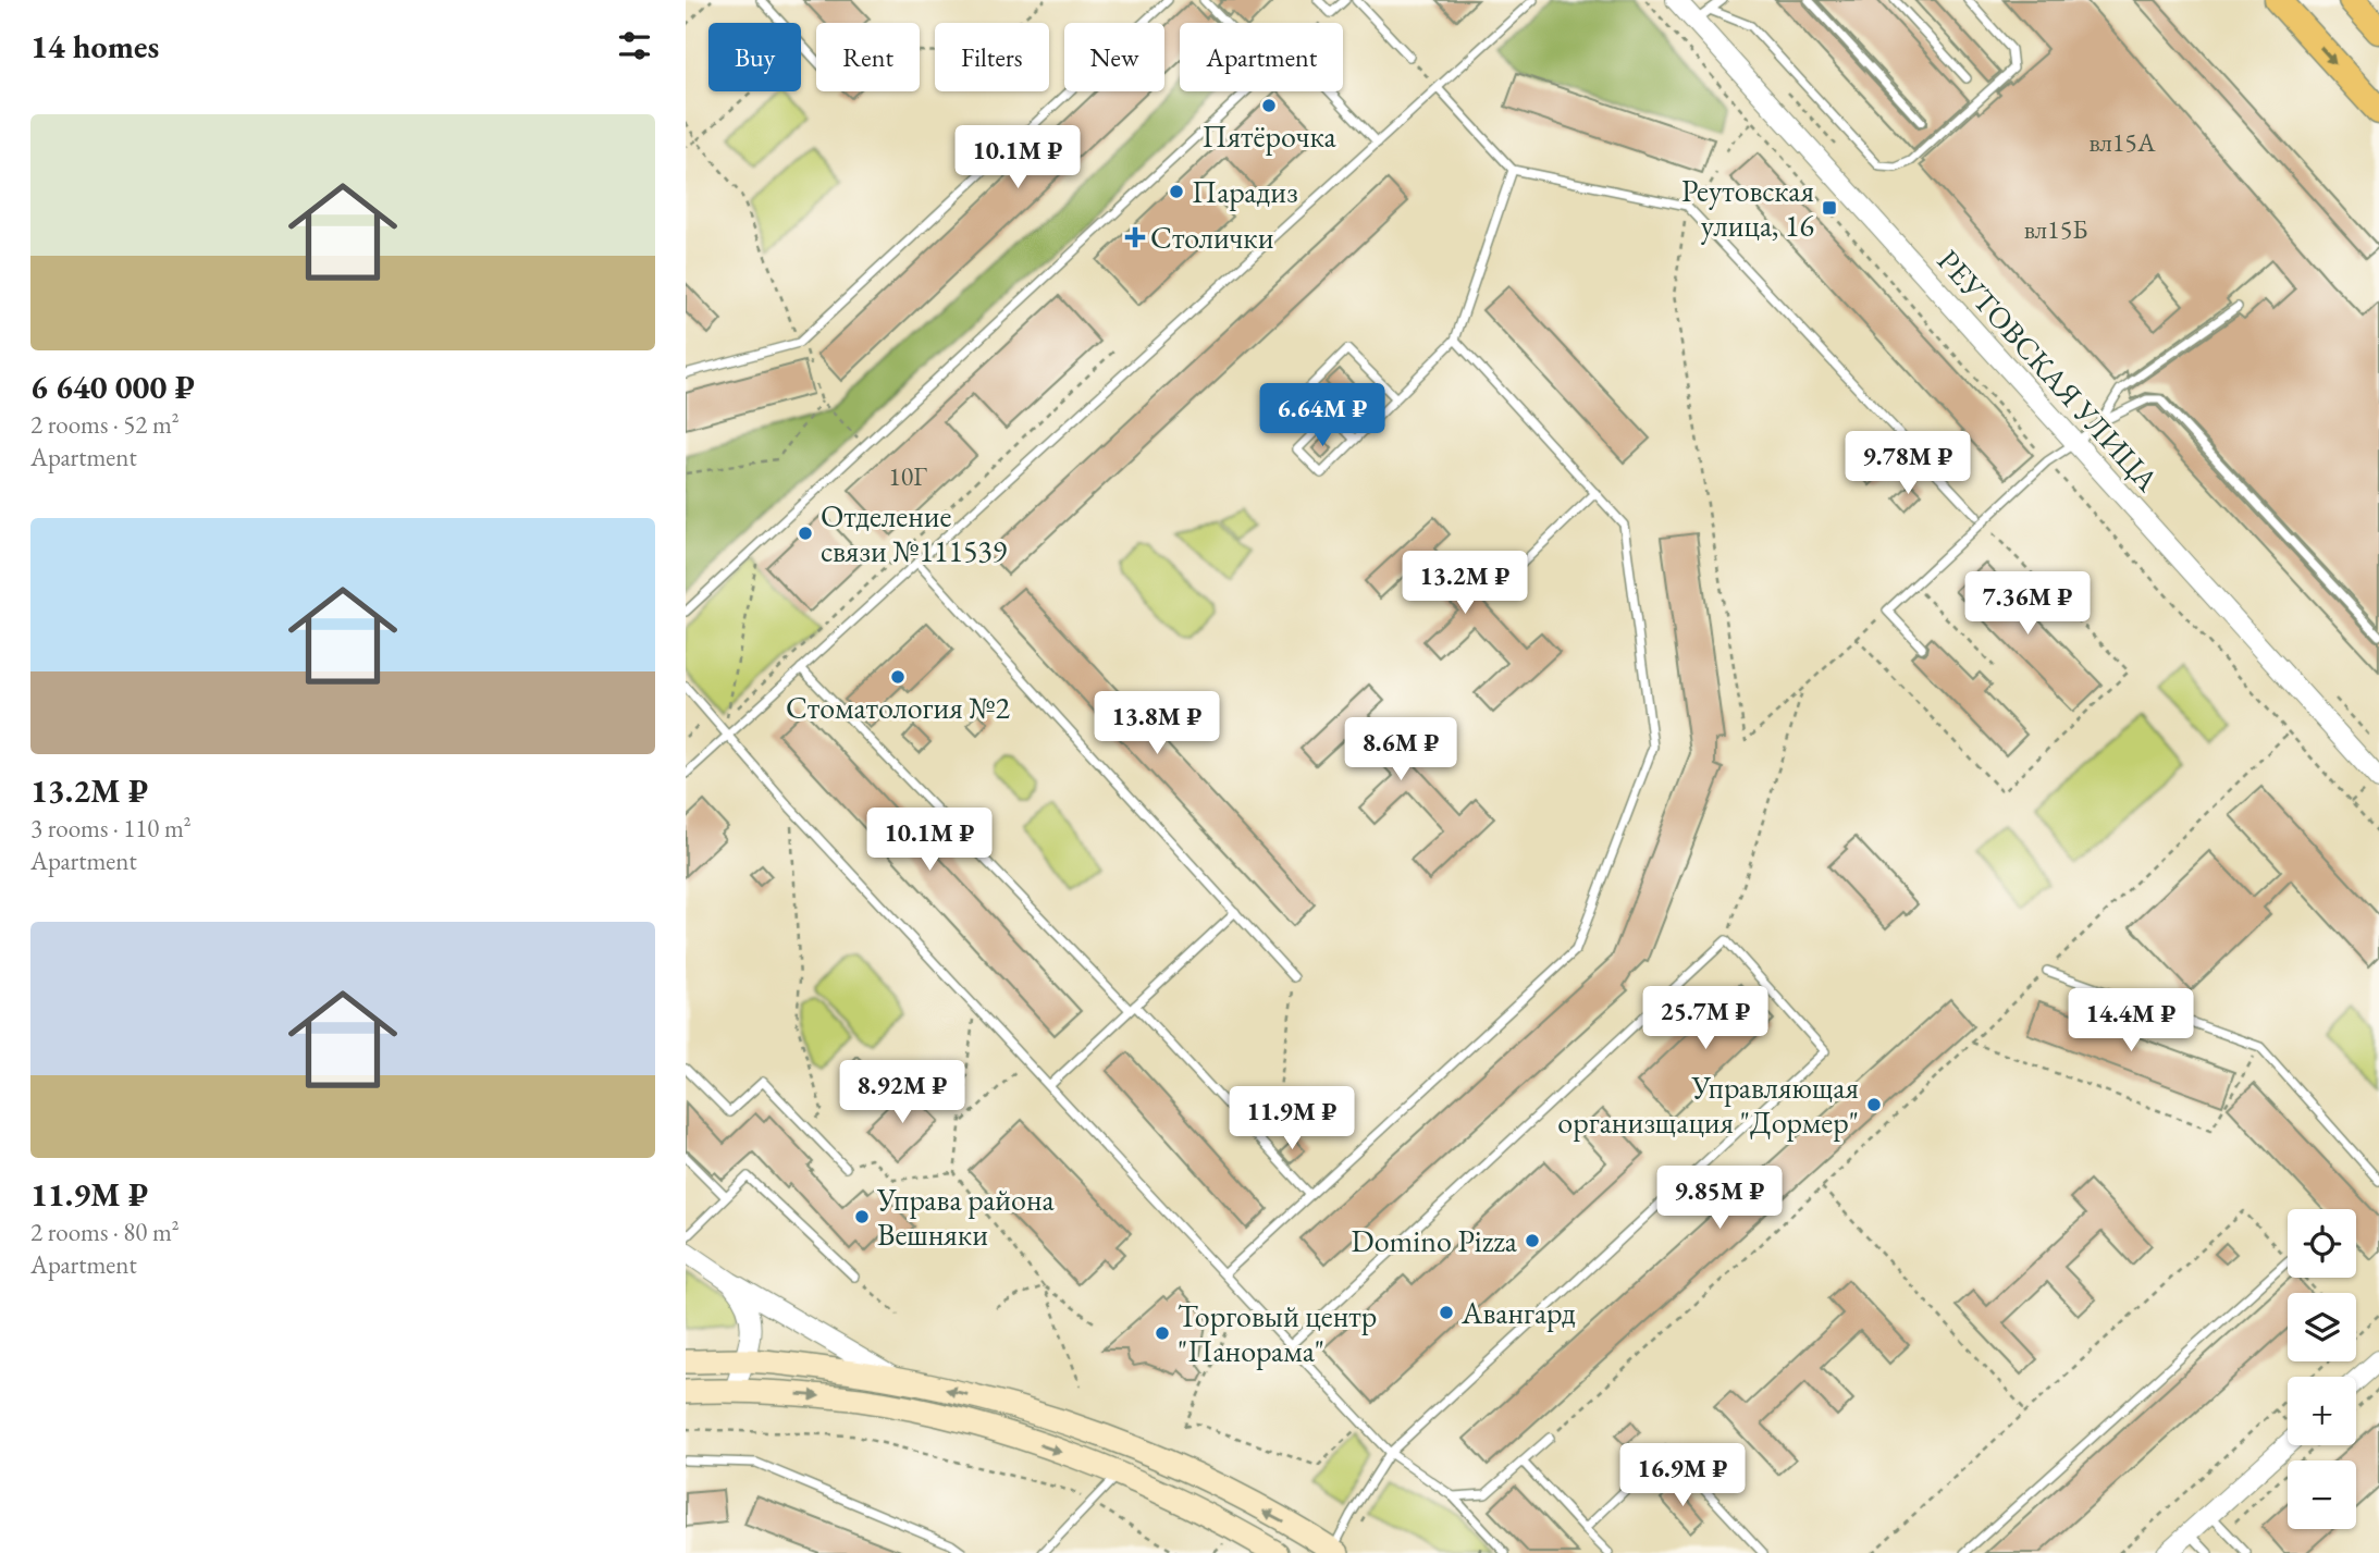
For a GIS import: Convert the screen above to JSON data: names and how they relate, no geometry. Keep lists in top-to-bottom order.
{
  "streets": {
    "street": ["РЕУТОВСКАЯ УЛИЦА"]
  },
  "places": {
    "other": [
      "Пятёрочка",
      "Парадиз",
      "Отделение связи №111539",
      "Стоматология №2",
      "Управляющая организщация \"Дормер\"",
      "Управа района Вешняки",
      "Domino Pizza",
      "Авангард",
      "Торговый центр \"Панорама\""
    ],
    "transit": ["Реутовская улица, 16"],
    "health": ["Столички"]
  },
  "house_numbers": ["вл15А", "вл15Б", "10Г"],
  "page": {
    "heading": "14 homes",
    "chip": [
      "Buy",
      "Rent",
      "Filters",
      "New",
      "Apartment"
    ],
    "list": [
      {
        "name": "6 640 000 ₽",
        "note": "2 rooms · 52 m² · Apartment"
      },
      {
        "name": "13.2M ₽",
        "note": "3 rooms · 110 m² · Apartment"
      },
      {
        "name": "11.9M ₽",
        "note": "2 rooms · 80 m² · Apartment"
      }
    ],
    "price": [
      "10.1M ₽",
      "6.64M ₽",
      "9.78M ₽",
      "13.2M ₽",
      "7.36M ₽",
      "13.8M ₽",
      "8.6M ₽",
      "10.1M ₽",
      "25.7M ₽",
      "14.4M ₽",
      "8.92M ₽",
      "11.9M ₽",
      "9.85M ₽",
      "16.9M ₽"
    ],
    "map_buttons": ["+", "−"]
  }
}
